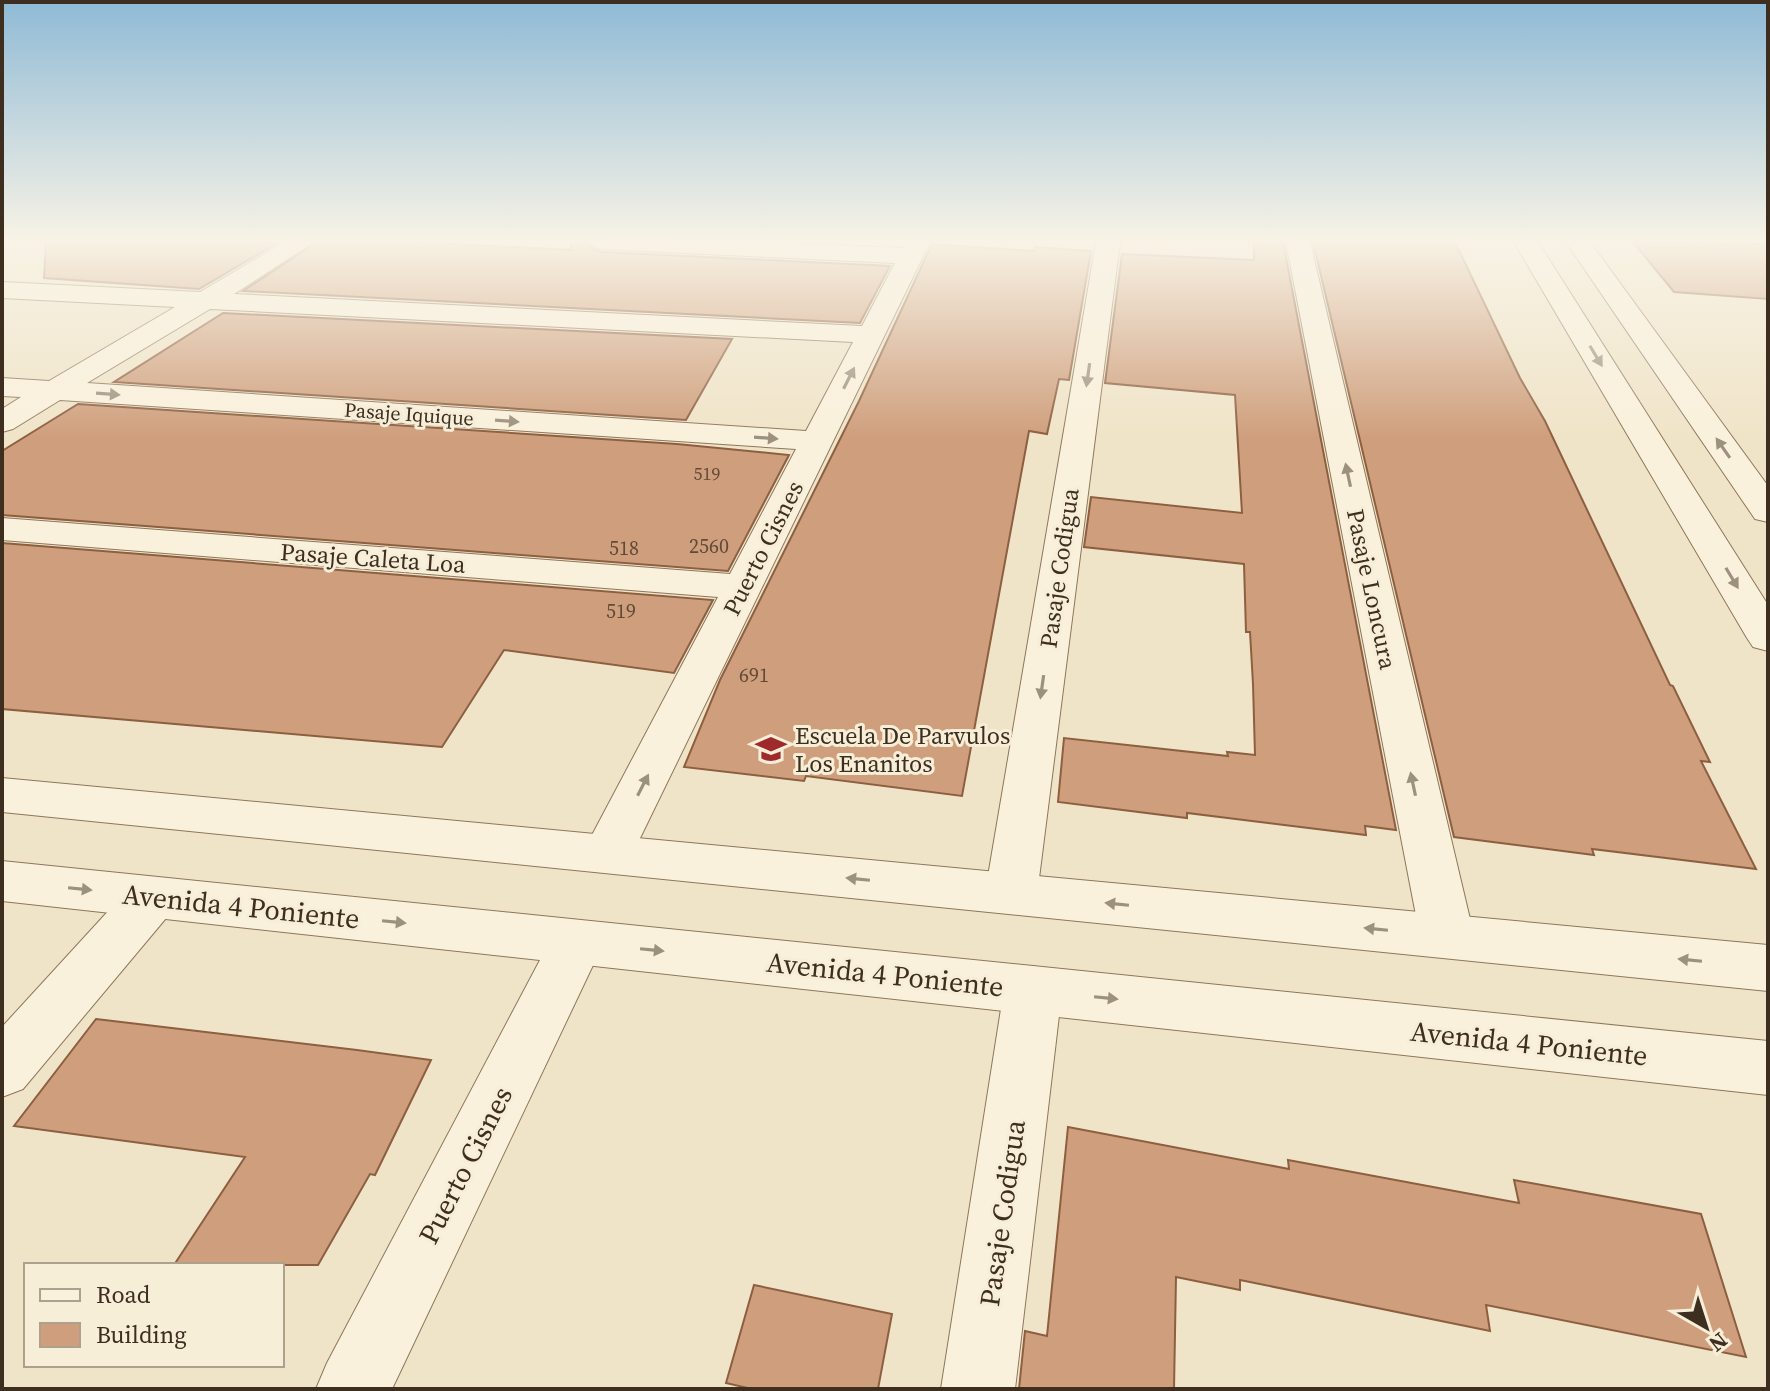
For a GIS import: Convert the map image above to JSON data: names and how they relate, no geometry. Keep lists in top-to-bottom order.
{
  "streets": {
    "street": [
      "Pasaje Iquique",
      "Puerto Cisnes",
      "Pasaje Caleta Loa",
      "Pasaje Codigua",
      "Pasaje Loncura",
      "Avenida 4 Poniente"
    ]
  },
  "crossings": [
    ["Pasaje Iquique", "Puerto Cisnes"],
    ["Puerto Cisnes", "Pasaje Caleta Loa"],
    ["Puerto Cisnes", "Avenida 4 Poniente"],
    ["Pasaje Codigua", "Avenida 4 Poniente"]
  ],
  "one_way": ["Puerto Cisnes", "Pasaje Codigua"],
  "places": {
    "school or university": ["Escuela De Parvulos Los Enanitos"]
  },
  "house_numbers": [
    "519",
    "2560",
    "518",
    "519",
    "691"
  ],
  "legend": ["Road", "Building"],
  "north": "bottom right"
}
